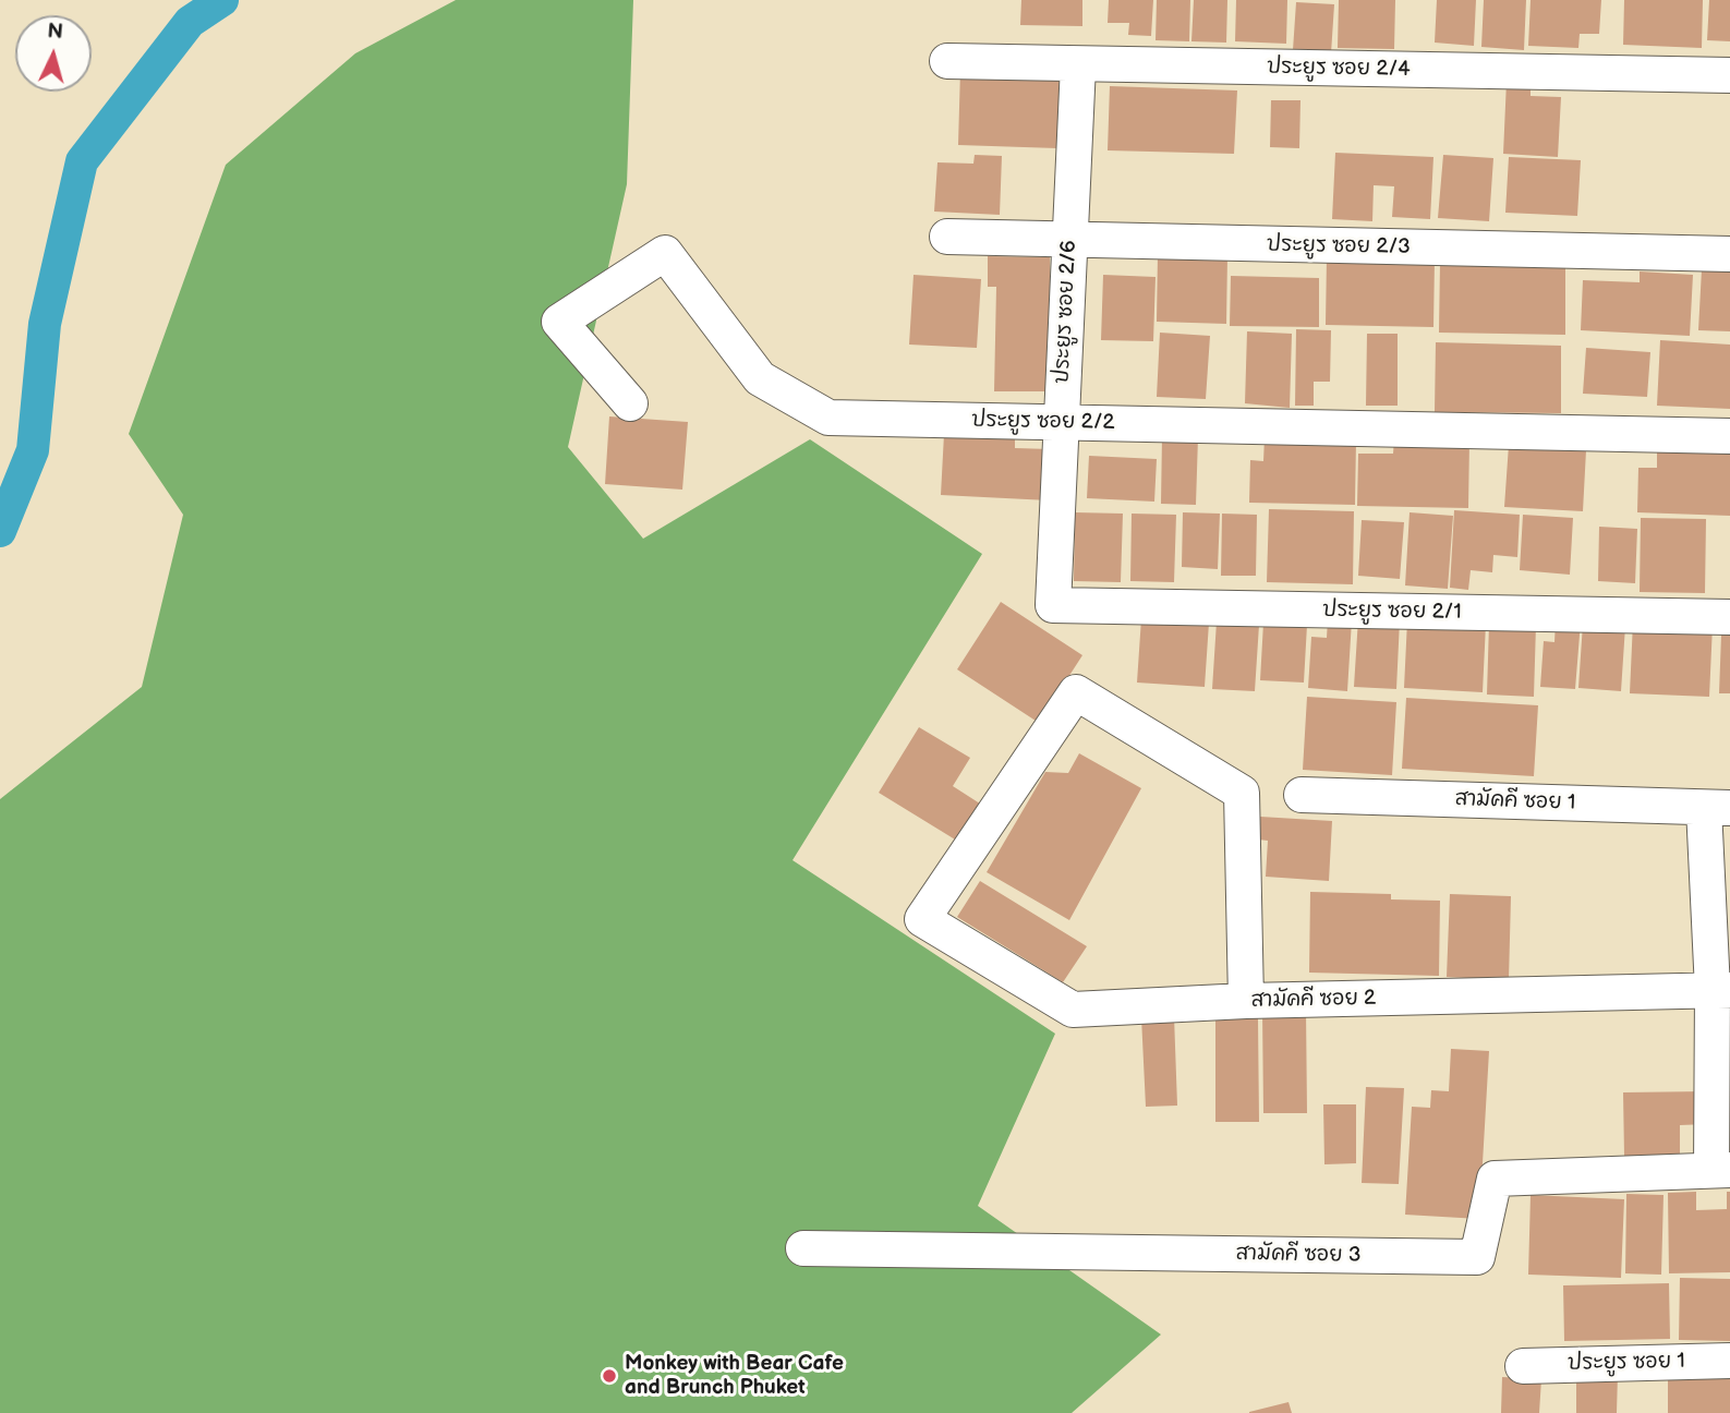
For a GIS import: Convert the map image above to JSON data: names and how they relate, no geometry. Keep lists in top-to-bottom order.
{
  "streets": {
    "street": [
      "ประยูร ซอย 2/4",
      "ประยูร ซอย 2/3",
      "ประยูร ซอย 2/6",
      "ประยูร ซอย 2/2",
      "ประยูร ซอย 2/1",
      "สามัคคี ซอย 1",
      "สามัคคี ซอย 2",
      "สามัคคี ซอย 3",
      "ประยูร ซอย 1"
    ]
  },
  "crossings": [
    ["ประยูร ซอย 2/4", "ประยูร ซอย 2/6"],
    ["ประยูร ซอย 2/3", "ประยูร ซอย 2/6"],
    ["ประยูร ซอย 2/6", "ประยูร ซอย 2/2"],
    ["ประยูร ซอย 2/6", "ประยูร ซอย 2/1"]
  ],
  "places": ["Monkey with Bear Cafe and Brunch Phuket"],
  "north": "top"
}
